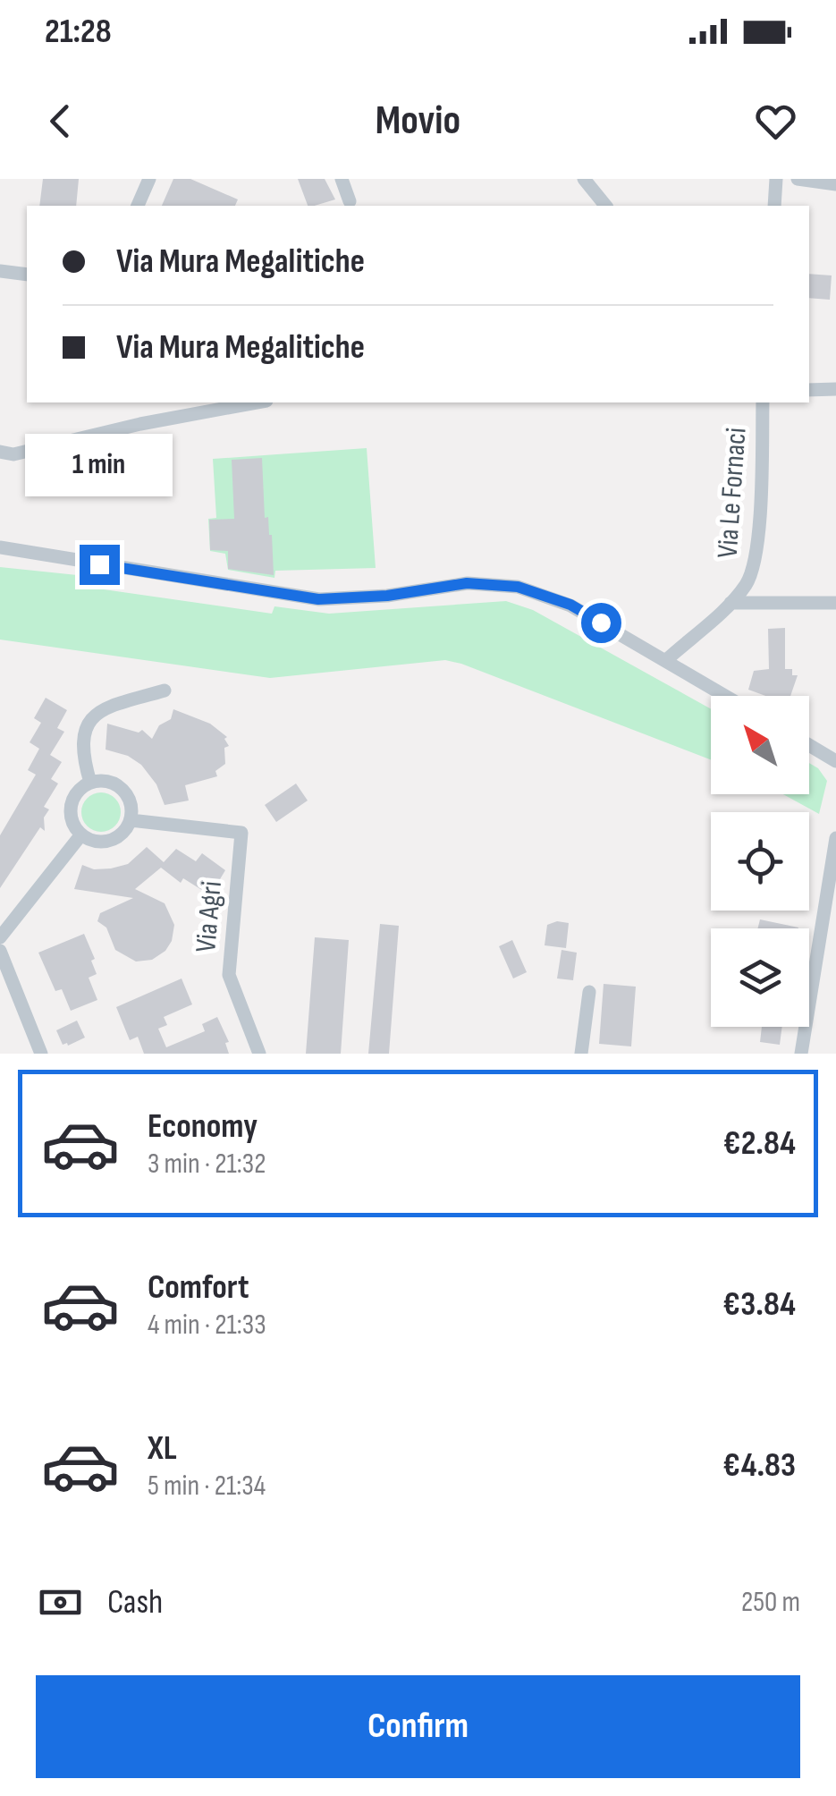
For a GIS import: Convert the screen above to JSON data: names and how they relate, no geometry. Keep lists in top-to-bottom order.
{
  "streets": {
    "street": ["Via Le Fornaci", "Via Agri"]
  },
  "north": "top left",
  "page": {
    "status": "21:28",
    "header": "Movio",
    "banner": ["Via Mura Megalitiche", "Via Mura Megalitiche"],
    "bubble": "1 min",
    "list": [
      {
        "name": "Economy",
        "note": "3 min · 21:32",
        "value": "€2.84"
      },
      {
        "name": "Comfort",
        "note": "4 min · 21:33",
        "value": "€3.84"
      },
      {
        "name": "XL",
        "note": "5 min · 21:34",
        "value": "€4.83"
      }
    ],
    "pay": ["Cash", "250 m"],
    "buttons": "Confirm"
  }
}
